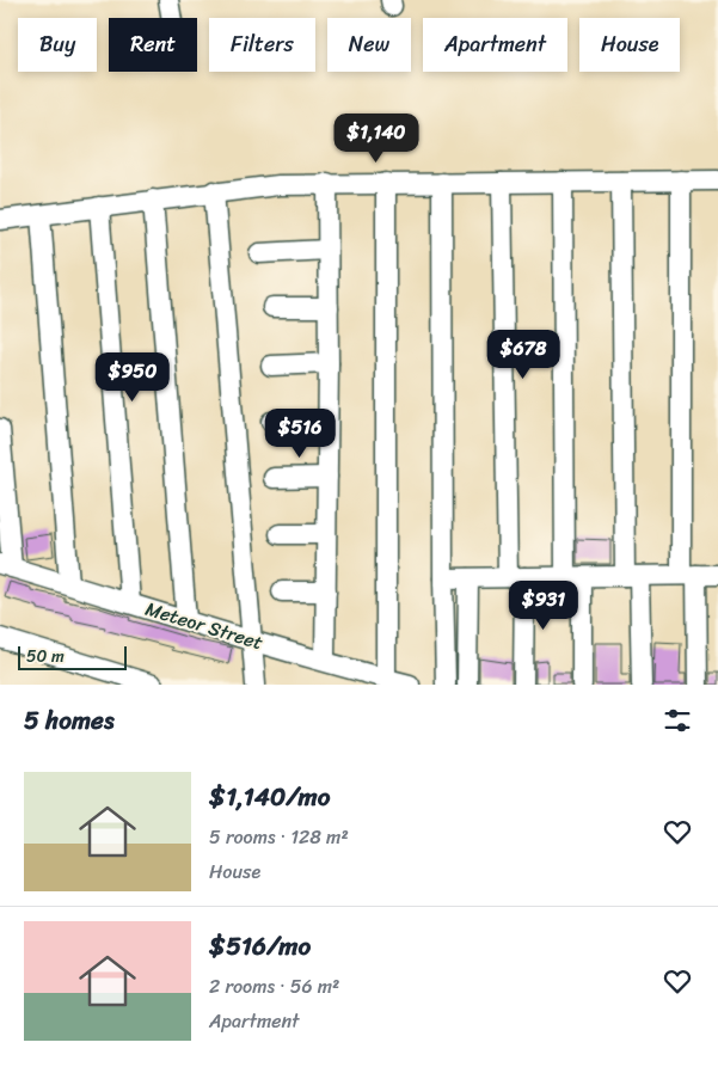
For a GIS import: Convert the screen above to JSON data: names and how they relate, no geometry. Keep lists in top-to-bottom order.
{
  "streets": {
    "street": ["Meteor Street"]
  },
  "scale_bar": "50 m",
  "page": {
    "chip": [
      "Buy",
      "Rent",
      "Filters",
      "New",
      "Apartment",
      "House"
    ],
    "price": [
      "$1,140",
      "$678",
      "$950",
      "$516",
      "$931"
    ],
    "scale": "50 m",
    "heading": "5 homes",
    "list": [
      {
        "name": "$1,140/mo",
        "note": "5 rooms · 128 m² · House"
      },
      {
        "name": "$516/mo",
        "note": "2 rooms · 56 m² · Apartment"
      }
    ]
  }
}
